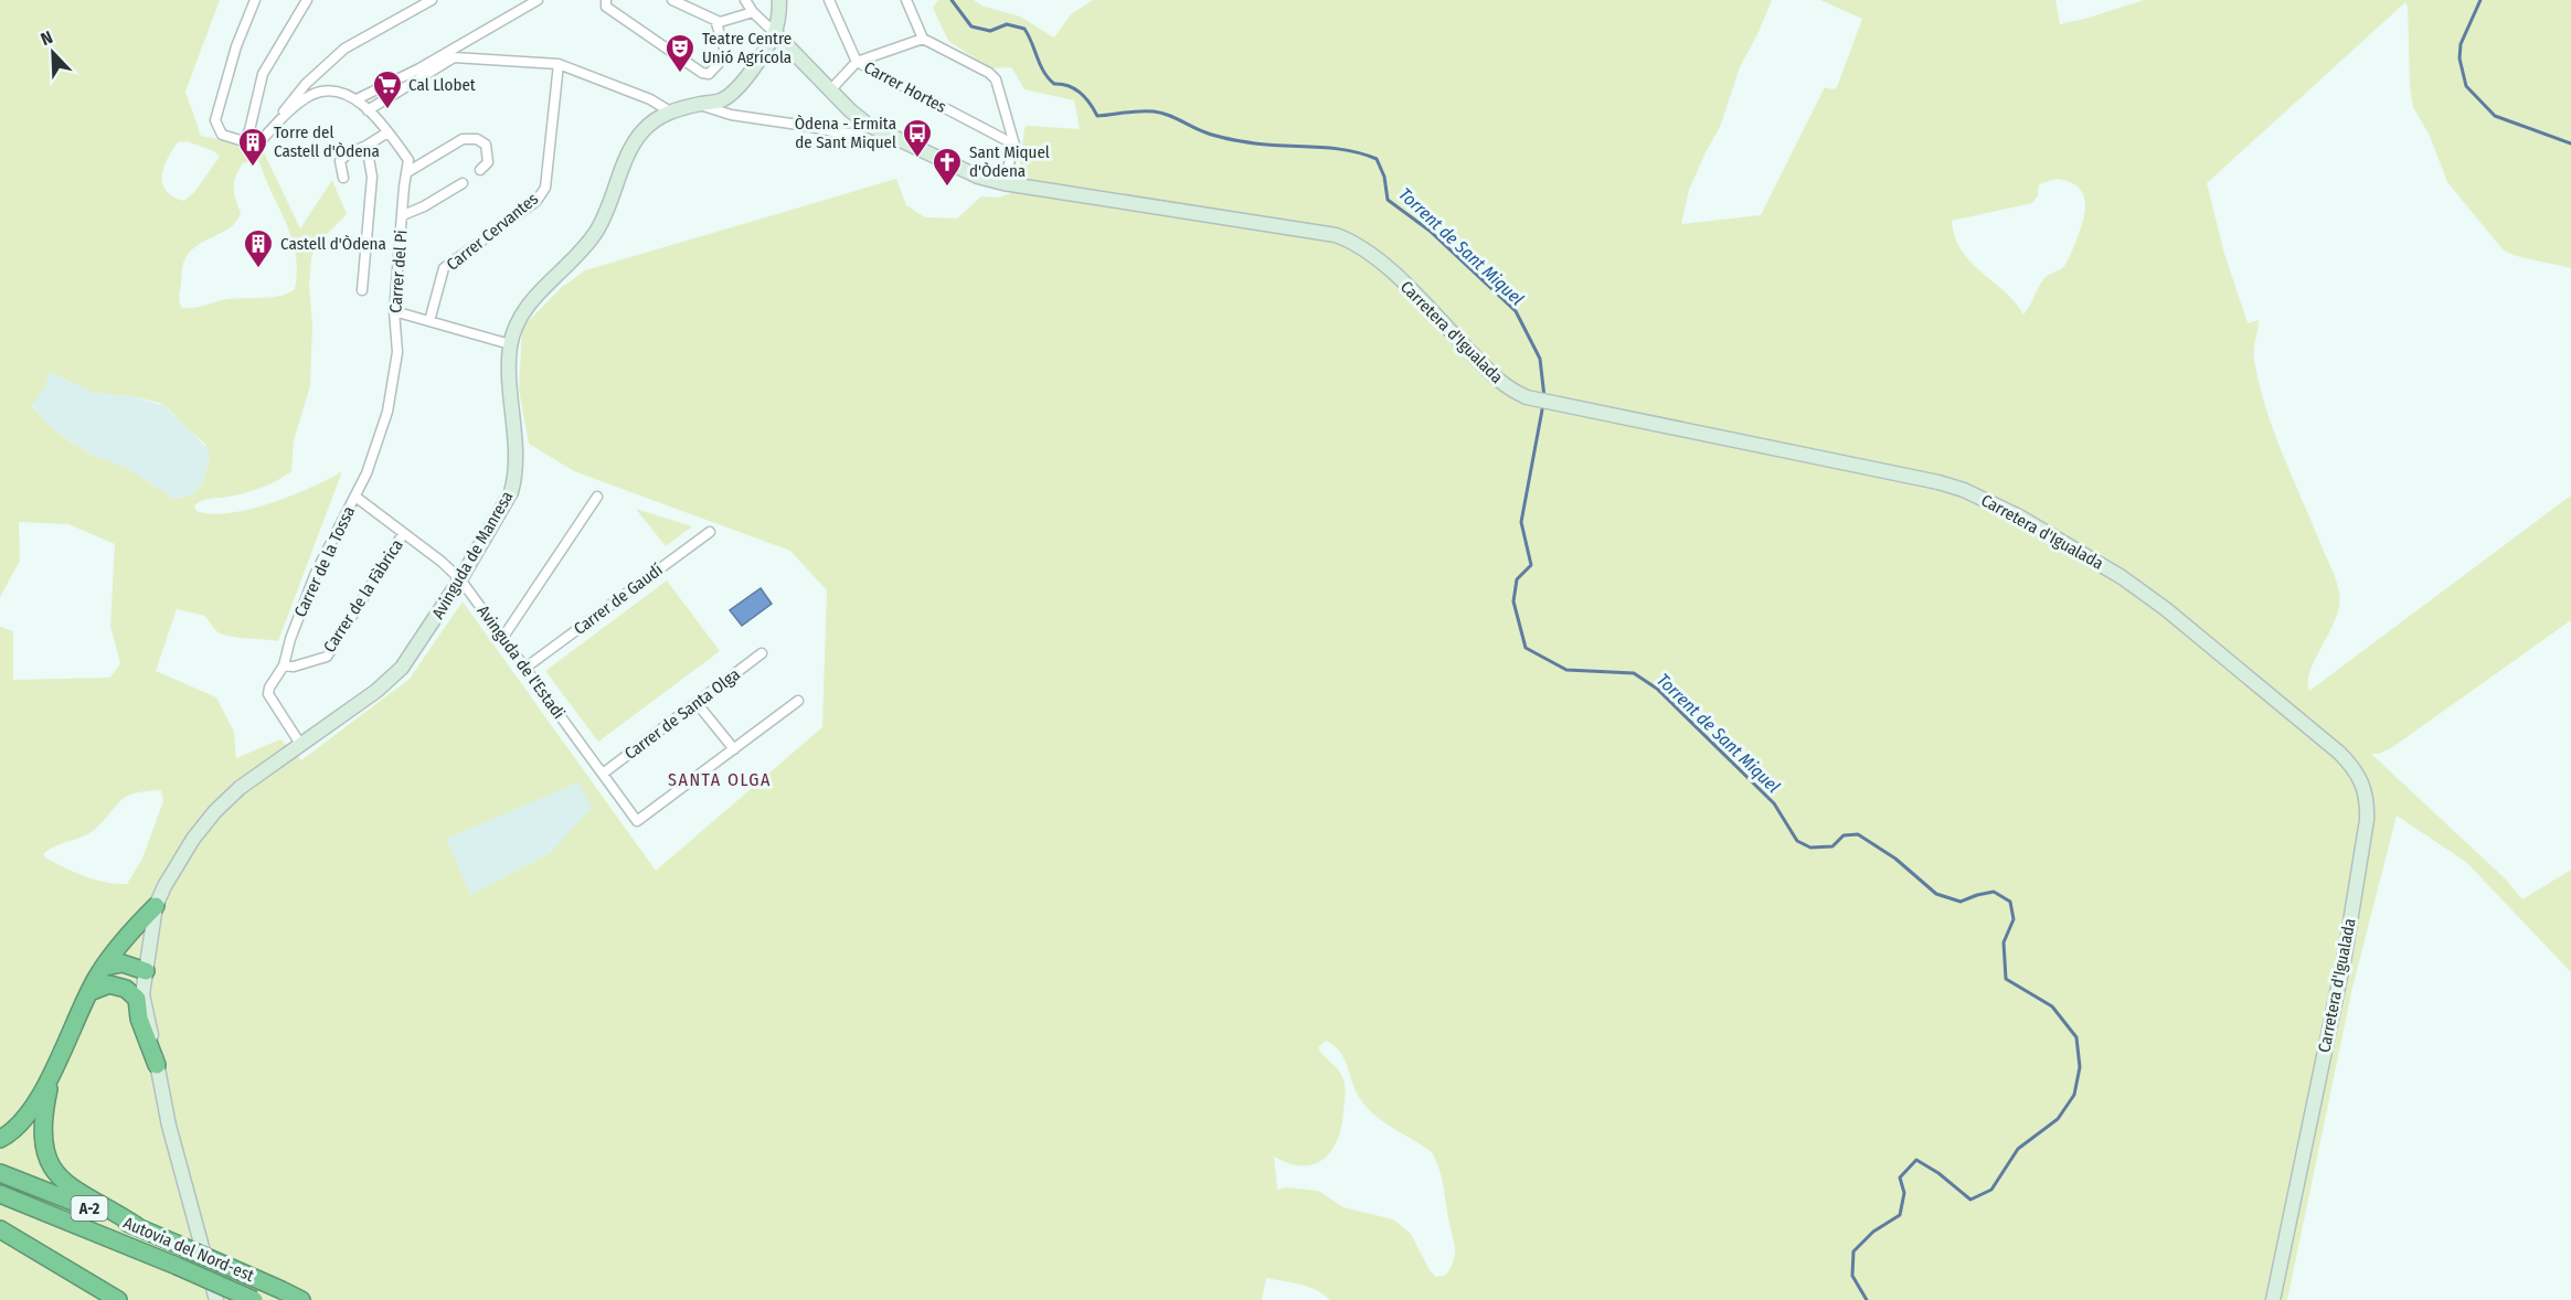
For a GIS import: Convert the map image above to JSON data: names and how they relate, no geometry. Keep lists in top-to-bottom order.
{
  "streets": {
    "highway": ["A-2", "Autovia del Nord-est"],
    "street": [
      "Carrer Hortes",
      "Carrer Cervantes",
      "Carrer del Pi",
      "Carretera d'Igualada",
      "Avinguda de Manresa",
      "Carrer de la Tossa",
      "Carrer de la Fàbrica",
      "Carrer de Gaudí",
      "Avinguda de l'Estadi",
      "Carrer de Santa Olga"
    ]
  },
  "crossings": [
    ["Carrer del Pi", "Carrer de la Tossa"],
    ["Carrer del Pi", "Avinguda de l'Estadi"],
    ["Carretera d'Igualada", "Avinguda de Manresa"],
    ["Avinguda de Manresa", "Carrer de la Tossa"],
    ["Avinguda de Manresa", "Avinguda de l'Estadi"],
    ["Carrer de la Tossa", "Carrer de la Fàbrica"],
    ["Carrer de la Tossa", "Avinguda de l'Estadi"],
    ["Carrer de la Fàbrica", "Avinguda de l'Estadi"],
    ["Carrer de Gaudí", "Avinguda de l'Estadi"],
    ["Avinguda de l'Estadi", "Carrer de Santa Olga"]
  ],
  "districts": ["SANTA OLGA"],
  "water": ["Torrent de Sant Miquel"],
  "places": {
    "theatre": ["Teatre Centre Unió Agrícola"],
    "supermarket": ["Cal Llobet"],
    "bus stop": ["Òdena - Ermita de Sant Miquel"],
    "building": ["Torre del Castell d'Òdena", "Castell d'Òdena"],
    "church": ["Sant Miquel d'Òdena"]
  },
  "north": "top left"
}
